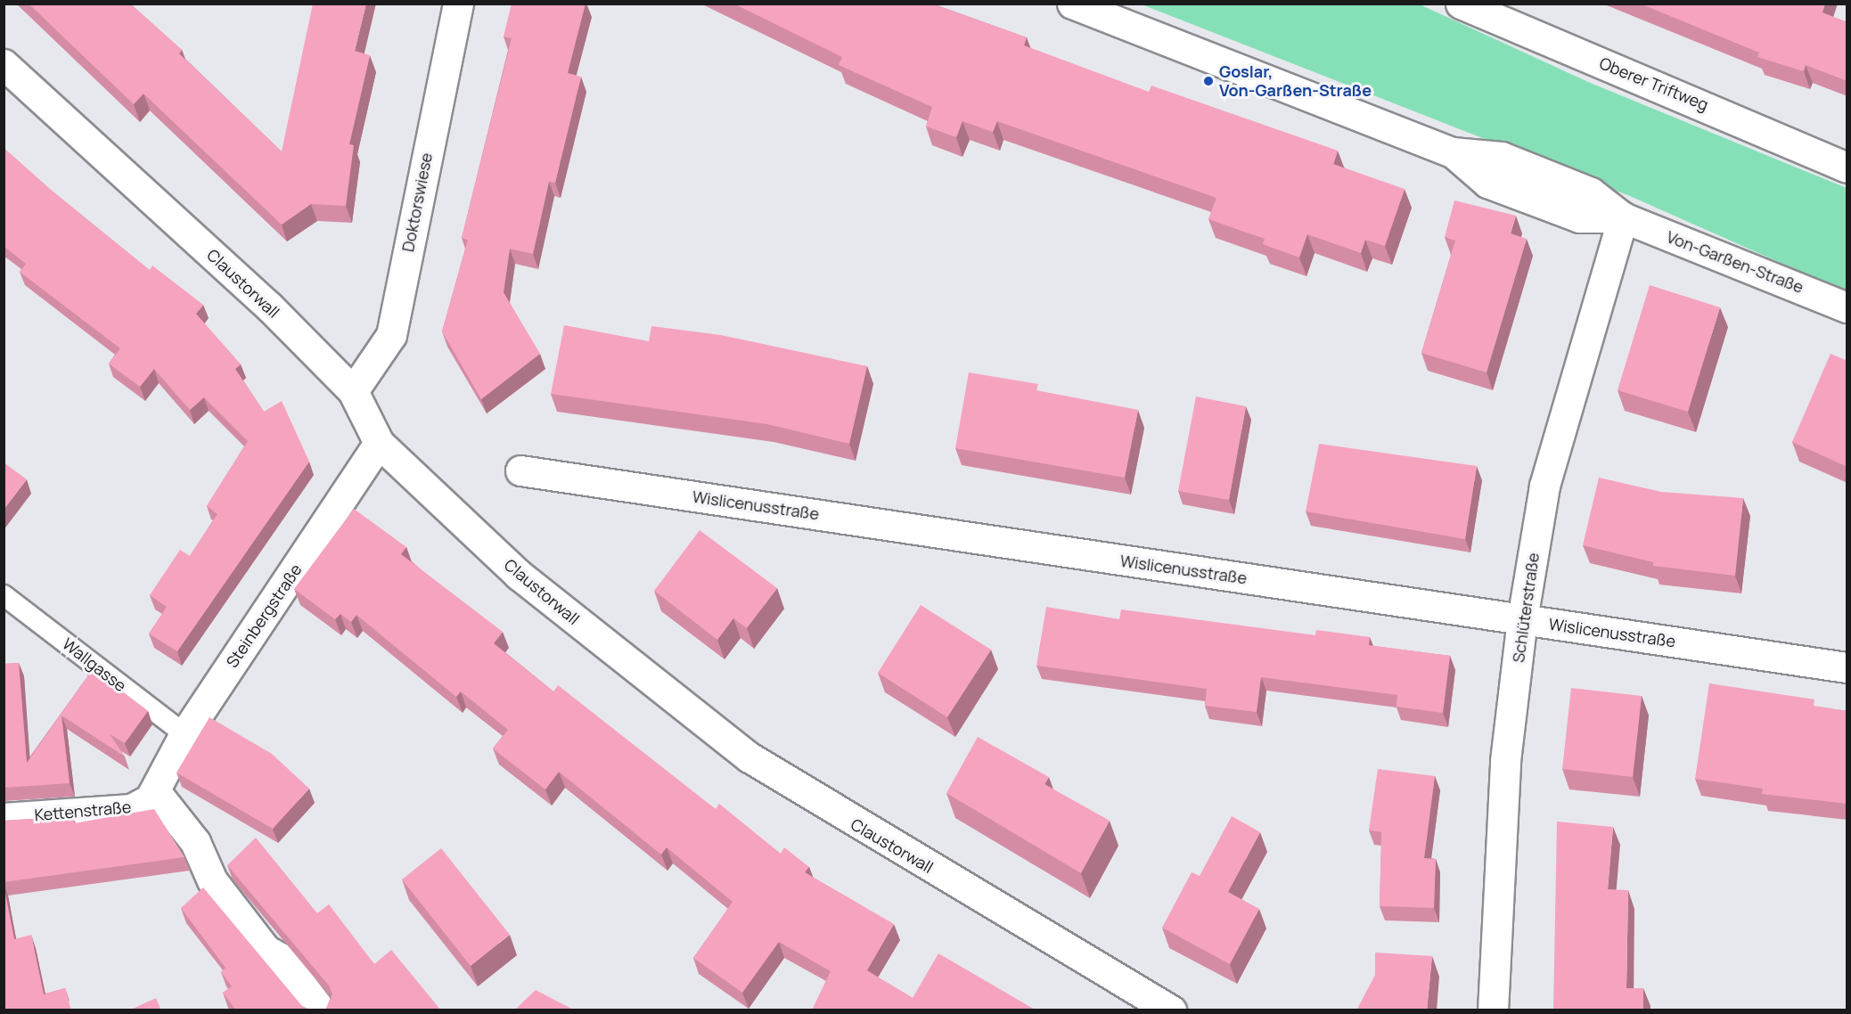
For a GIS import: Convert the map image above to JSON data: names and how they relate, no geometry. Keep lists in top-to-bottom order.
{
  "streets": {
    "street": [
      "Oberer Triftweg",
      "Doktorswiese",
      "Von-Garßen-Straße",
      "Claustorwall",
      "Wislicenusstraße",
      "Schlüterstraße",
      "Steinbergstraße",
      "Kettenstraße"
    ],
    "lane": ["Wallgasse"]
  },
  "crossings": [
    ["Doktorswiese", "Claustorwall"],
    ["Von-Garßen-Straße", "Schlüterstraße"],
    ["Claustorwall", "Steinbergstraße"],
    ["Wislicenusstraße", "Schlüterstraße"],
    ["Steinbergstraße", "Wallgasse"],
    ["Steinbergstraße", "Kettenstraße"]
  ],
  "places": ["Goslar, Von-Garßen-Straße"]
}
